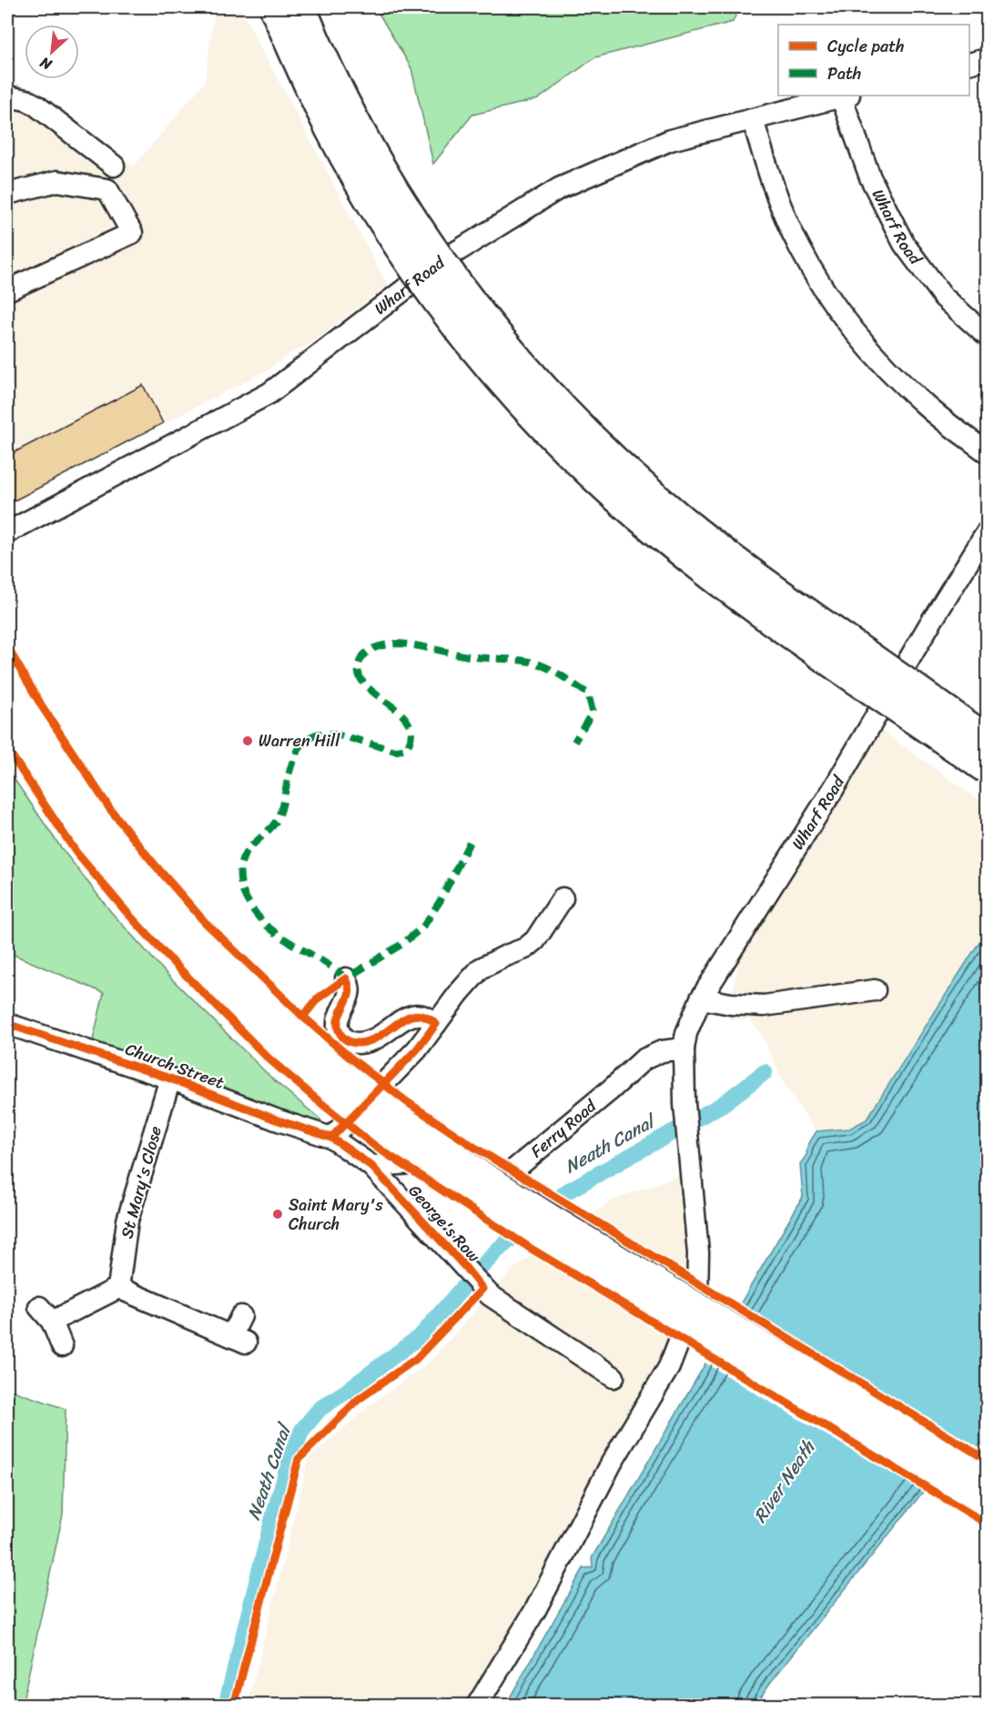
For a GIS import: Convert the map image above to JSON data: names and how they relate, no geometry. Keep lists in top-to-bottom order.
{
  "streets": {
    "street": [
      "Wharf Road",
      "Church Street",
      "Ferry Road",
      "St Mary's Close",
      "George's Row"
    ]
  },
  "crossings": [
    ["Wharf Road", "Ferry Road"],
    ["Church Street", "St Mary's Close"],
    ["Church Street", "George's Row"],
    ["Ferry Road", "George's Row"]
  ],
  "water": ["Neath Canal", "River Neath"],
  "places": ["Warren Hill", "Saint Mary's Church"],
  "legend": ["Cycle path", "Path"],
  "north": "bottom left"
}
